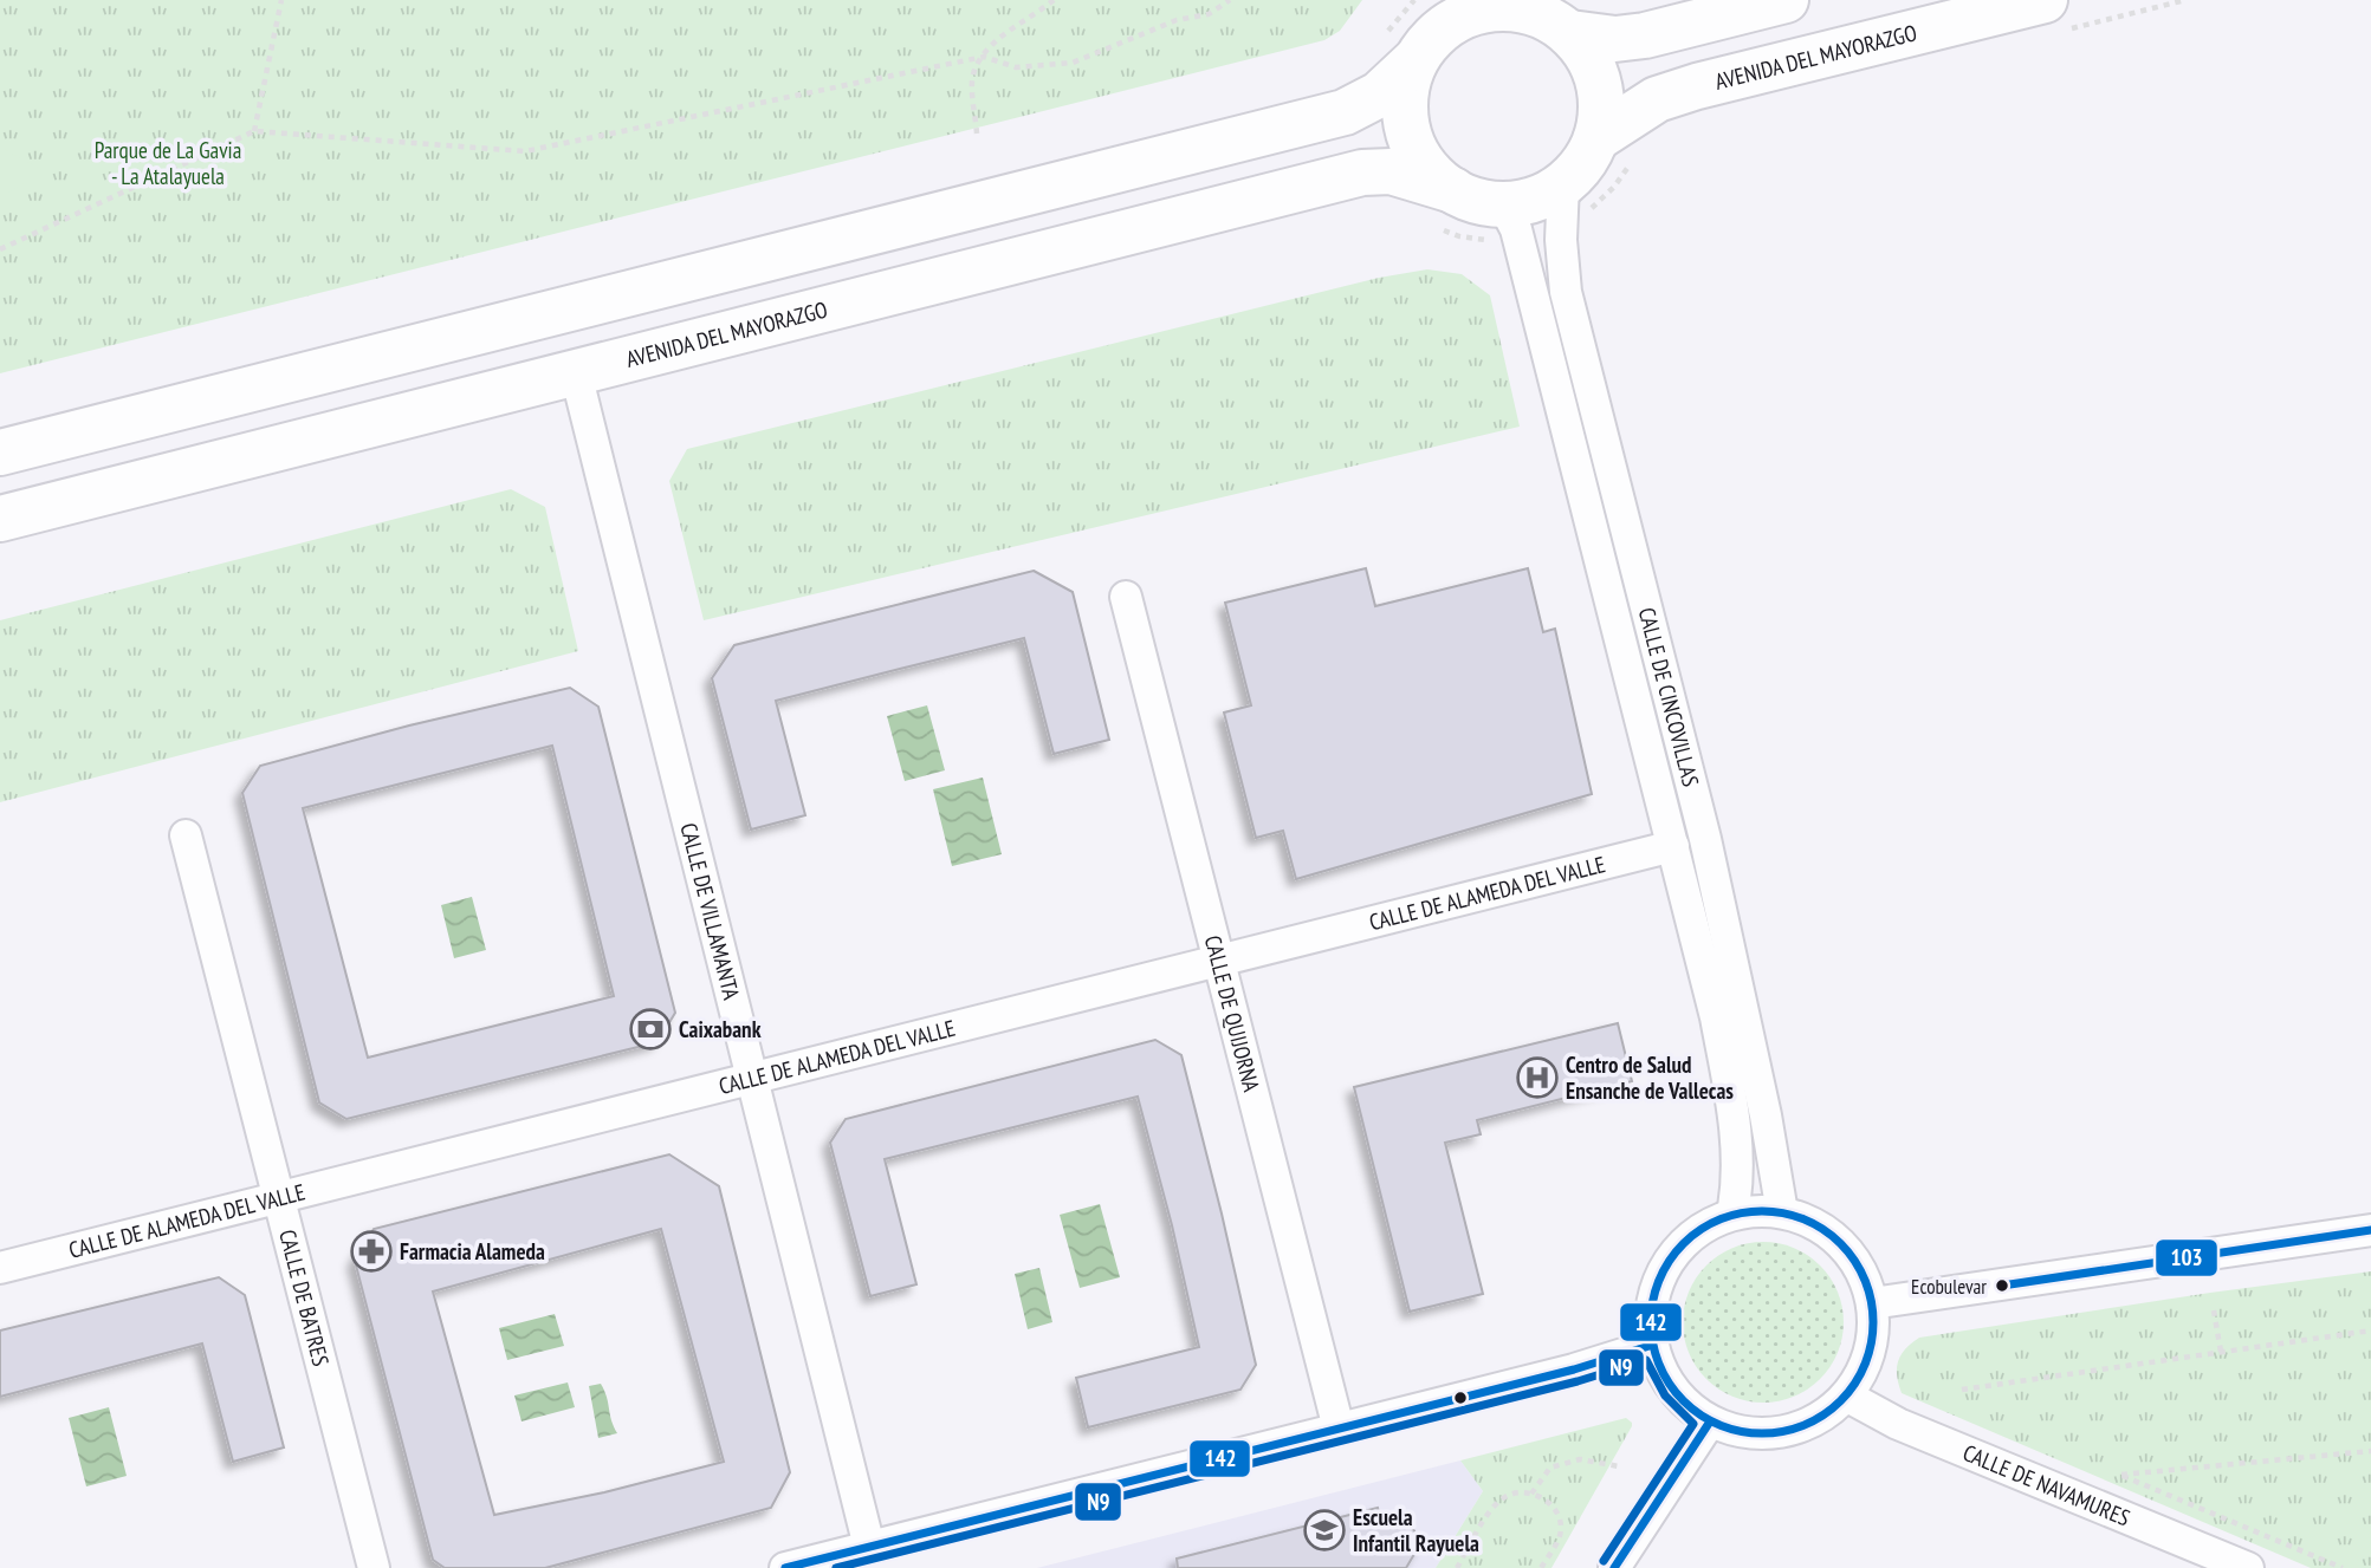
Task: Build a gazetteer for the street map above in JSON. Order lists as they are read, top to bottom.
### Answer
{
  "streets": {
    "main road": ["AVENIDA DEL MAYORAZGO"],
    "street": [
      "CALLE DE CINCOVILLAS",
      "CALLE DE ALAMEDA DEL VALLE",
      "CALLE DE VILLAMANTA",
      "CALLE DE QUIJORNA",
      "CALLE DE BATRES",
      "CALLE DE NAVAMURES"
    ]
  },
  "crossings": [
    ["AVENIDA DEL MAYORAZGO", "CALLE DE CINCOVILLAS"],
    ["AVENIDA DEL MAYORAZGO", "CALLE DE VILLAMANTA"],
    ["CALLE DE CINCOVILLAS", "CALLE DE ALAMEDA DEL VALLE"],
    ["CALLE DE CINCOVILLAS", "CALLE DE NAVAMURES"],
    ["CALLE DE ALAMEDA DEL VALLE", "CALLE DE VILLAMANTA"],
    ["CALLE DE ALAMEDA DEL VALLE", "CALLE DE QUIJORNA"],
    ["CALLE DE ALAMEDA DEL VALLE", "CALLE DE BATRES"]
  ],
  "parks": ["Parque de La Gavia - La Atalayuela"],
  "places": {
    "bank": ["Caixabank"],
    "hospital": ["Centro de Salud Ensanche de Vallecas"],
    "pharmacy": ["Farmacia Alameda"],
    "other": ["Ecobulevar"],
    "school or university": ["Escuela Infantil Rayuela"]
  },
  "lines": ["transit line 142", "transit line 103", "transit line N9"]
}
